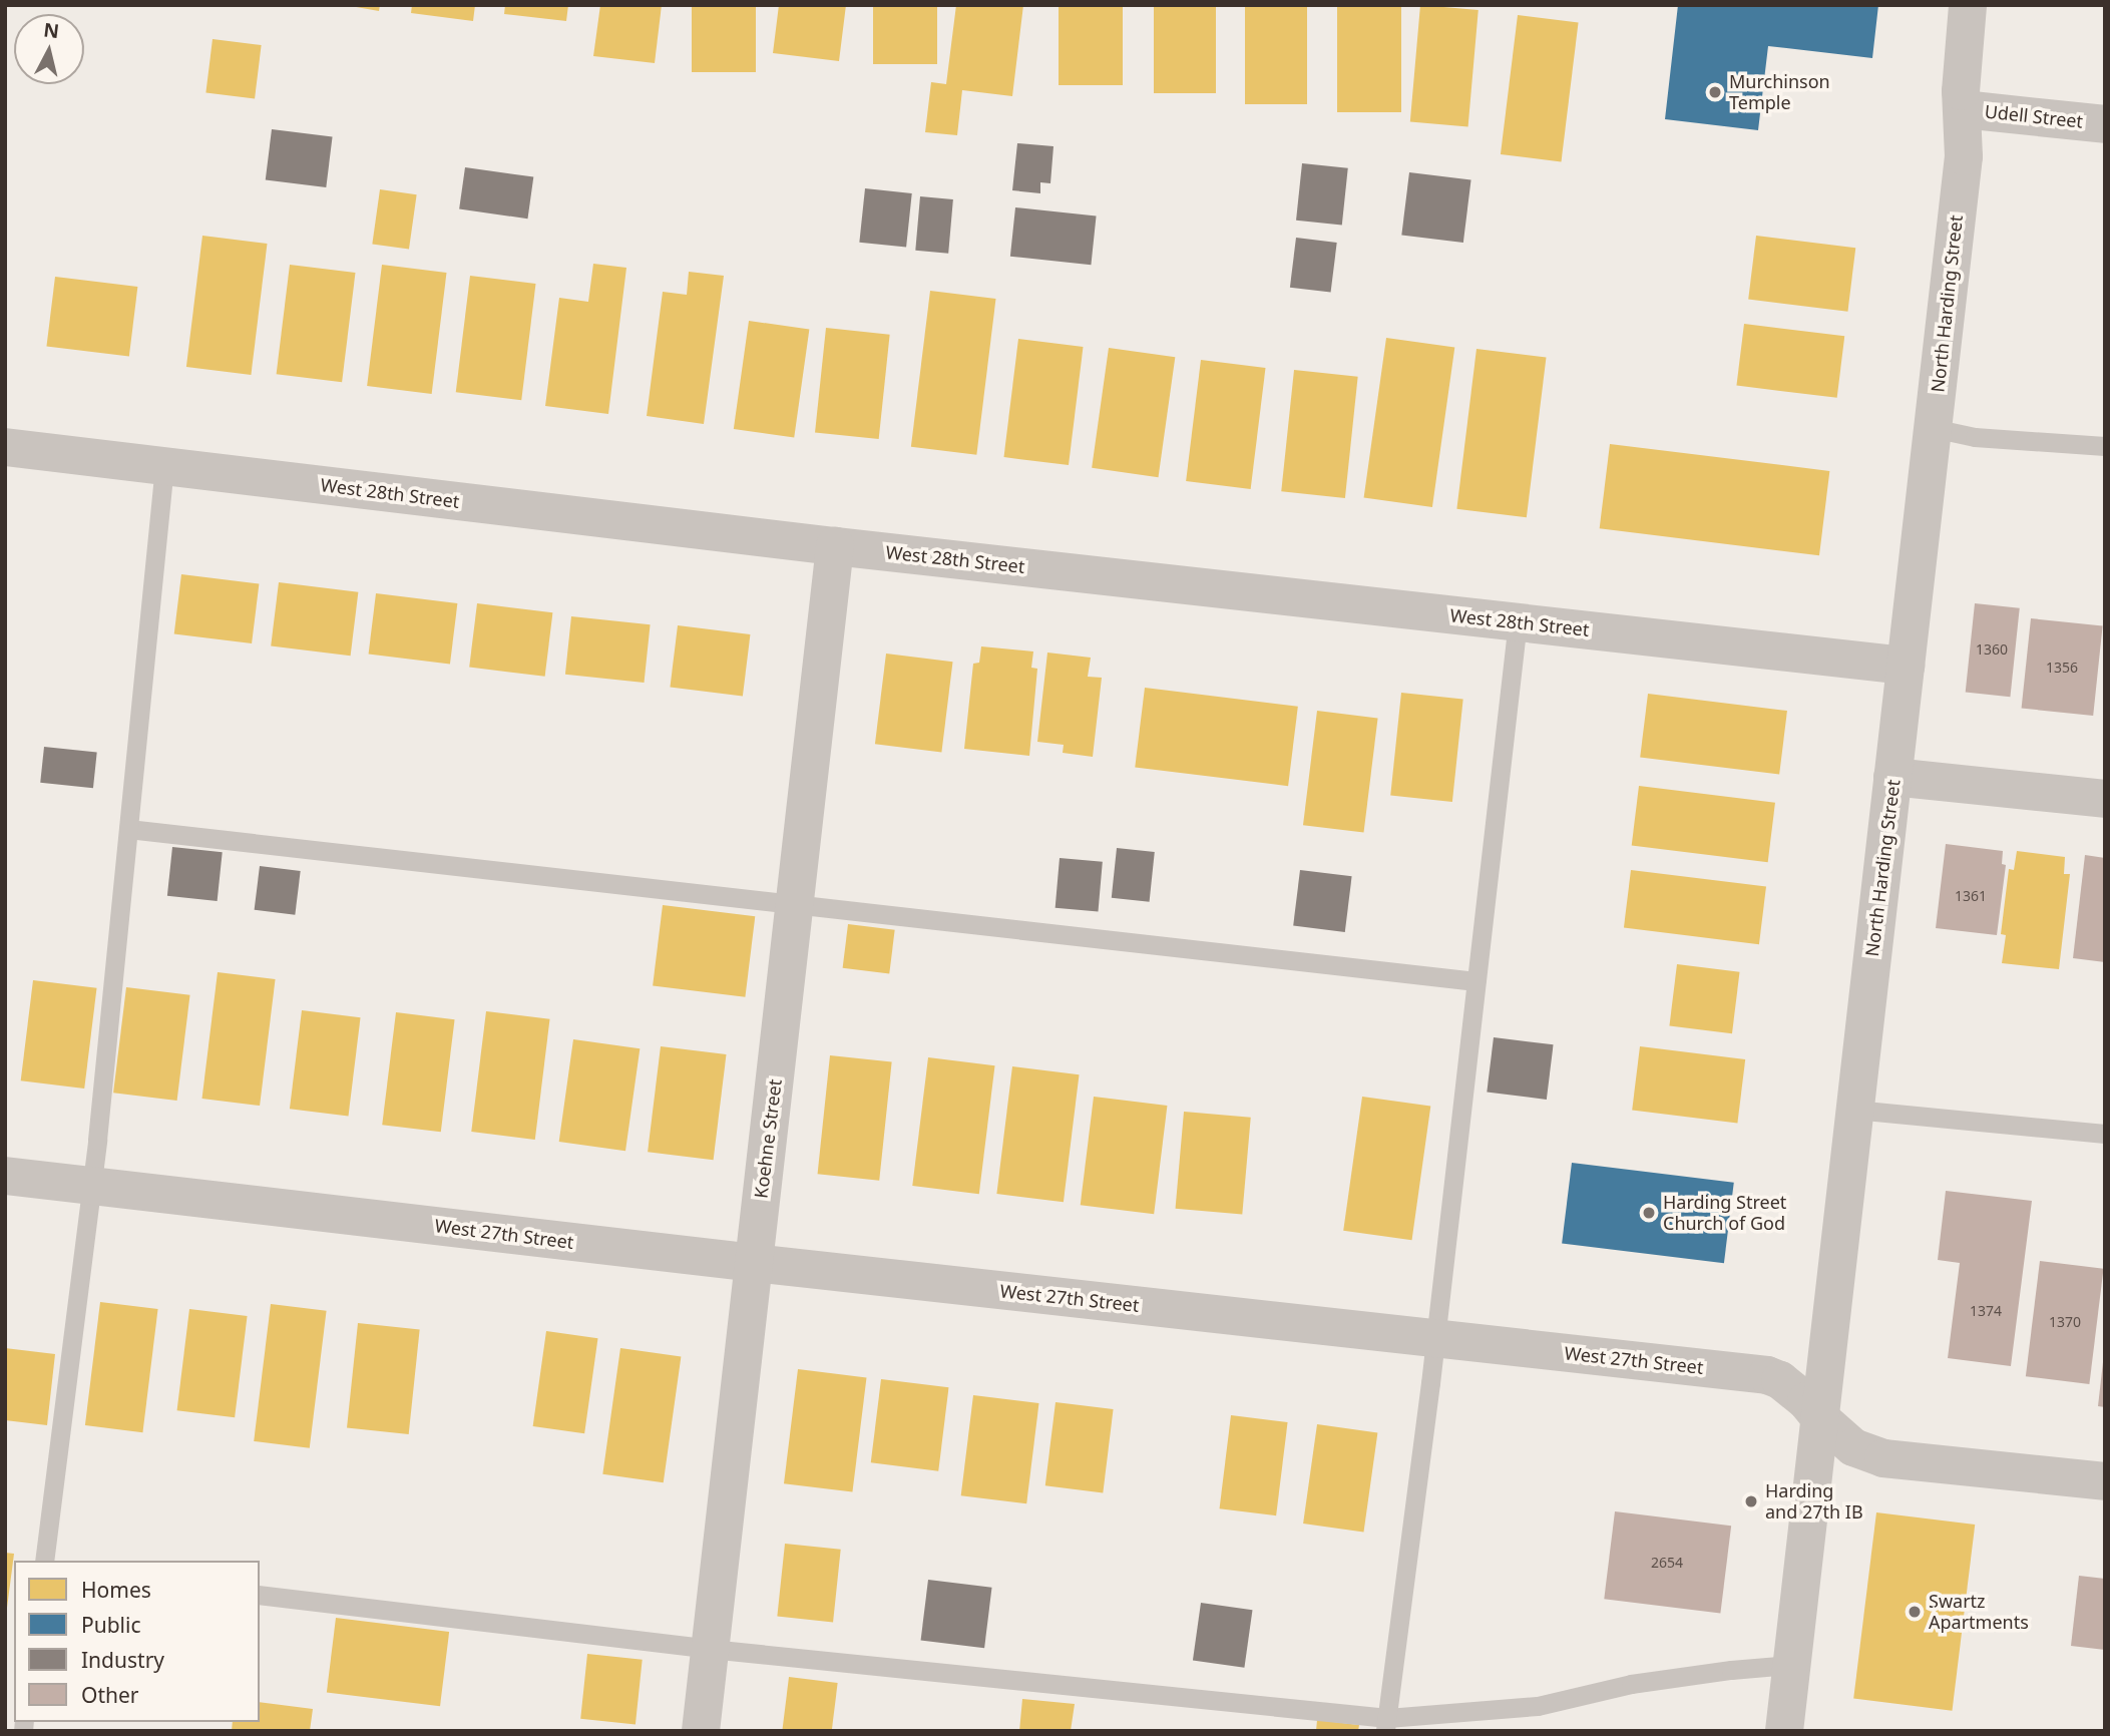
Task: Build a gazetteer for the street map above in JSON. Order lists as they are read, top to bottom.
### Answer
{
  "streets": {
    "street": [
      "Udell Street",
      "North Harding Street",
      "West 28th Street",
      "Koehne Street",
      "West 27th Street"
    ]
  },
  "crossings": [
    ["Udell Street", "North Harding Street"],
    ["North Harding Street", "West 28th Street"],
    ["North Harding Street", "West 27th Street"],
    ["West 28th Street", "Koehne Street"],
    ["Koehne Street", "West 27th Street"]
  ],
  "places": [
    "Murchinson Temple",
    "Harding Street Church of God",
    "Harding and 27th IB",
    "Swartz Apartments"
  ],
  "house_numbers": [
    "1360",
    "1356",
    "1361",
    "1374",
    "1370",
    "2654"
  ],
  "legend": [
    "Homes",
    "Public",
    "Industry",
    "Other"
  ],
  "north": "top"
}
